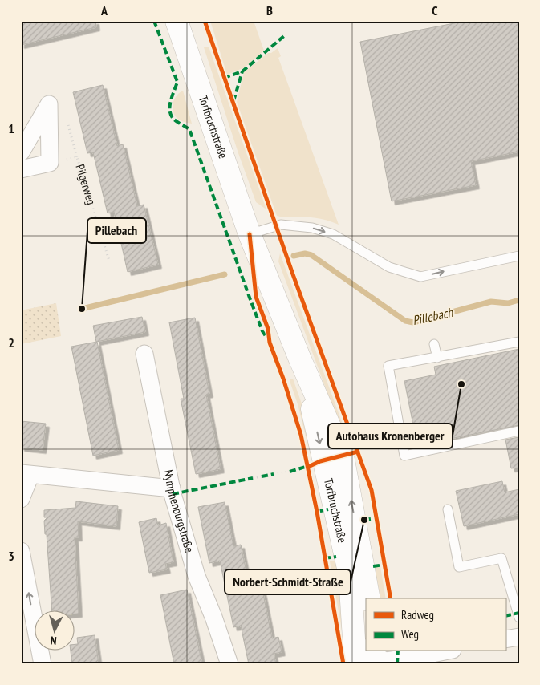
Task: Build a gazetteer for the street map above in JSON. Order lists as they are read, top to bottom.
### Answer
{
  "streets": {
    "main road": ["Torfbruchstraße"],
    "street": ["Nymphenburgstraße"],
    "path": ["Pilgerweg"]
  },
  "water": ["Pillebach"],
  "places": ["Pillebach", "Autohaus Kronenberger", "Norbert-Schmidt-Straße"],
  "legend": ["Radweg", "Weg"],
  "north": "bottom",
  "grid": {
    "columns": ["A", "B", "C"],
    "rows": ["1", "2", "3"]
  }
}
